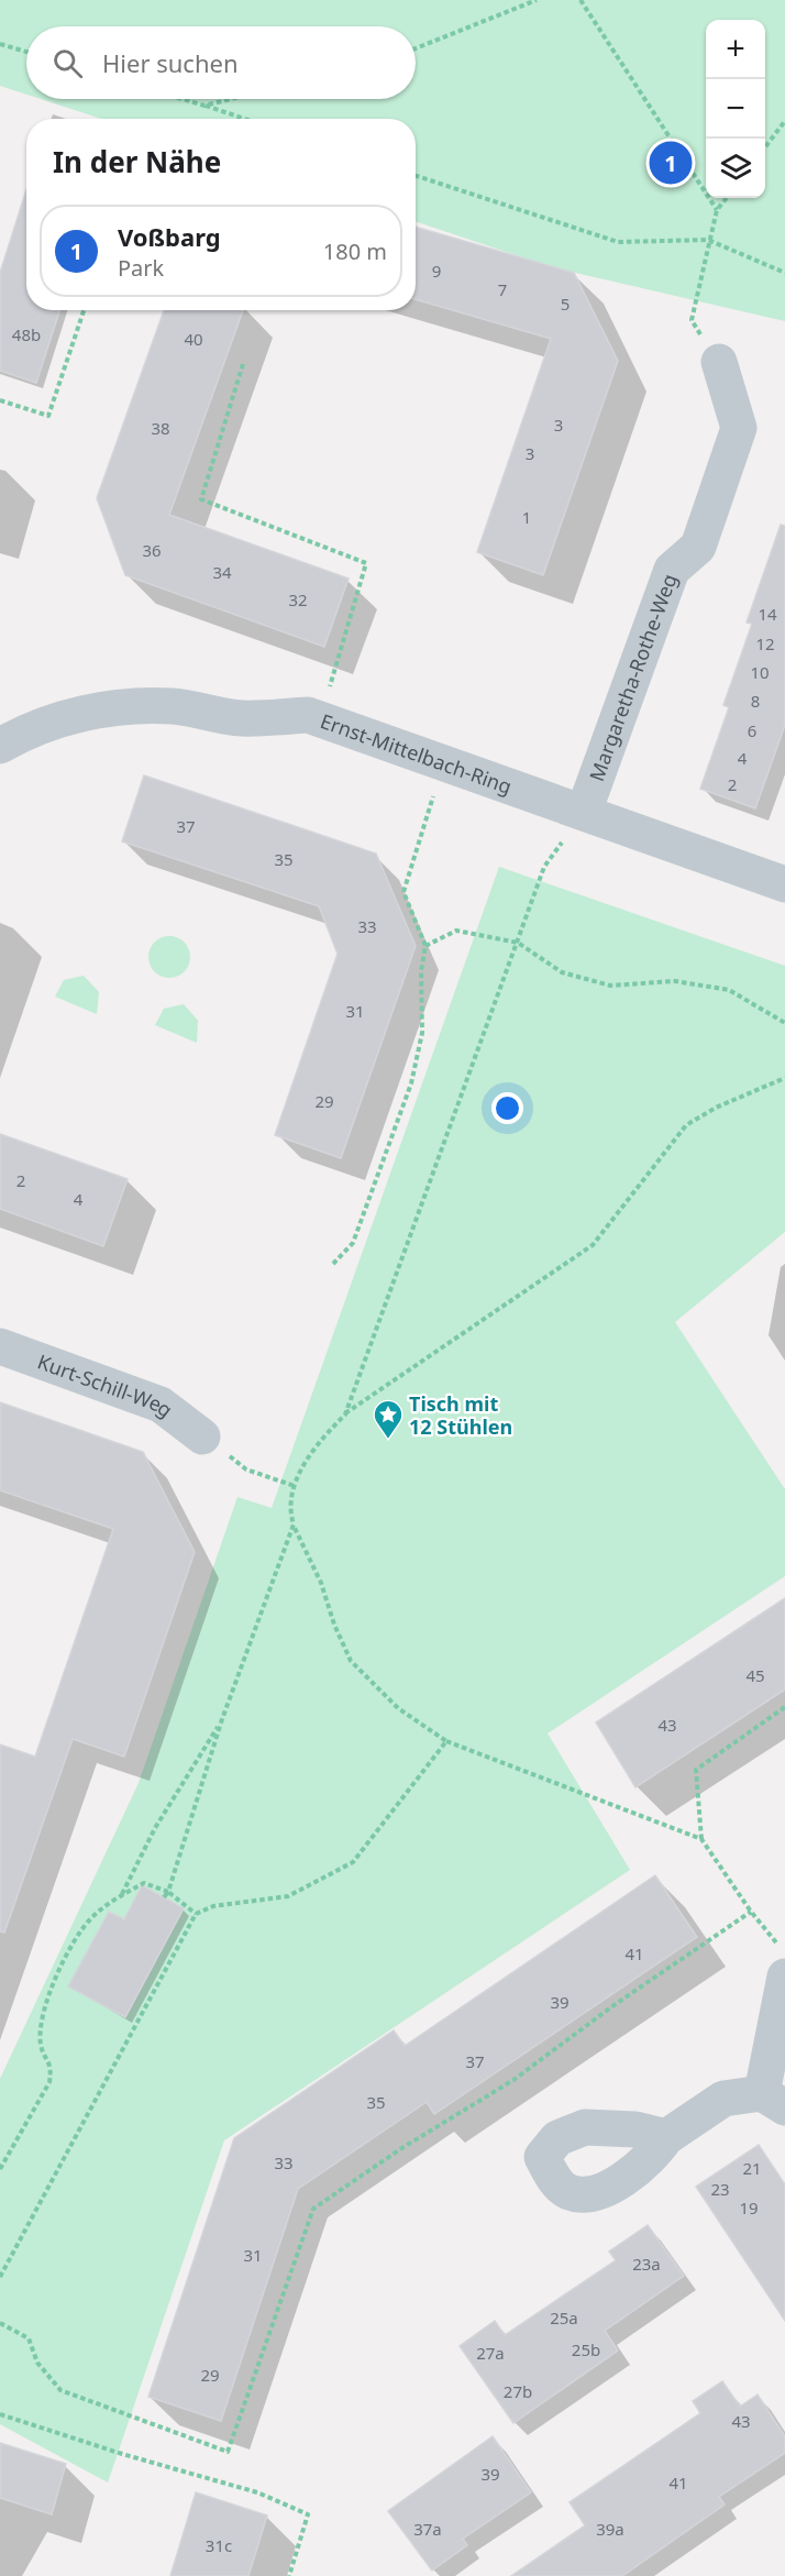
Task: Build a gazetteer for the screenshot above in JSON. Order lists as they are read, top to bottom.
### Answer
{
  "streets": {
    "street": ["Margaretha-Rothe-Weg", "Ernst-Mittelbach-Ring", "Kurt-Schill-Weg"]
  },
  "crossings": [
    ["Margaretha-Rothe-Weg", "Ernst-Mittelbach-Ring"]
  ],
  "places": {
    "place": ["Tisch mit 12 Stühlen"]
  },
  "house_numbers": [
    "9",
    "7",
    "5",
    "48b",
    "40",
    "3",
    "38",
    "3",
    "1",
    "36",
    "34",
    "32",
    "14",
    "12",
    "10",
    "8",
    "6",
    "4",
    "2",
    "37",
    "35",
    "33",
    "31",
    "29",
    "2",
    "4",
    "45",
    "43",
    "41",
    "39",
    "37",
    "35",
    "33",
    "21",
    "23",
    "19",
    "31",
    "23a",
    "25a",
    "25b",
    "27a",
    "29",
    "27b",
    "43",
    "39",
    "41",
    "37a",
    "39a",
    "31c"
  ],
  "page": {
    "map_buttons": ["+", "−"],
    "search": "Hier suchen",
    "heading": "In der Nähe",
    "pins": "1",
    "list": [
      {
        "mark": "1",
        "name": "Voßbarg",
        "note": "Park",
        "value": "180 m"
      }
    ]
  }
}
